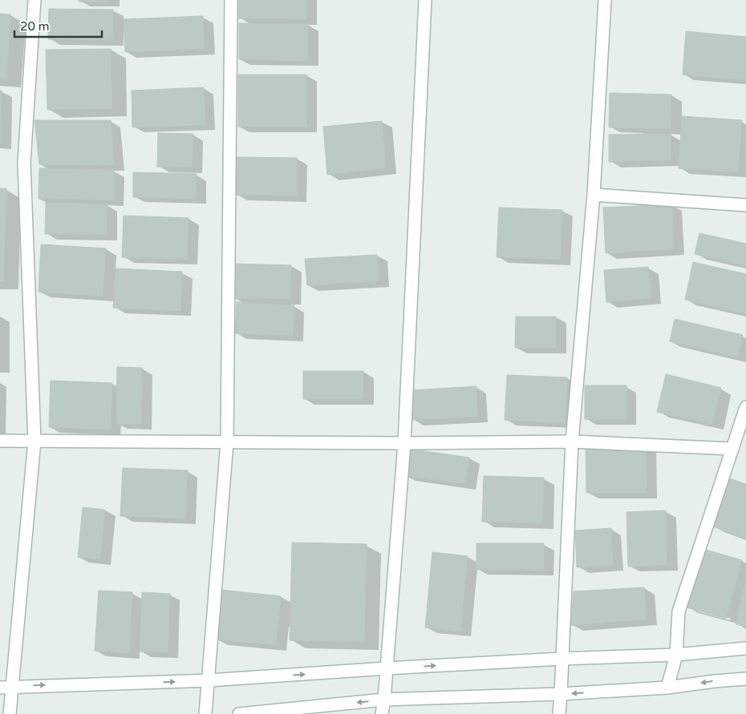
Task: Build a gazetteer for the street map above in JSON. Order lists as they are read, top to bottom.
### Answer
{
  "scale_bar": "20 m"
}
